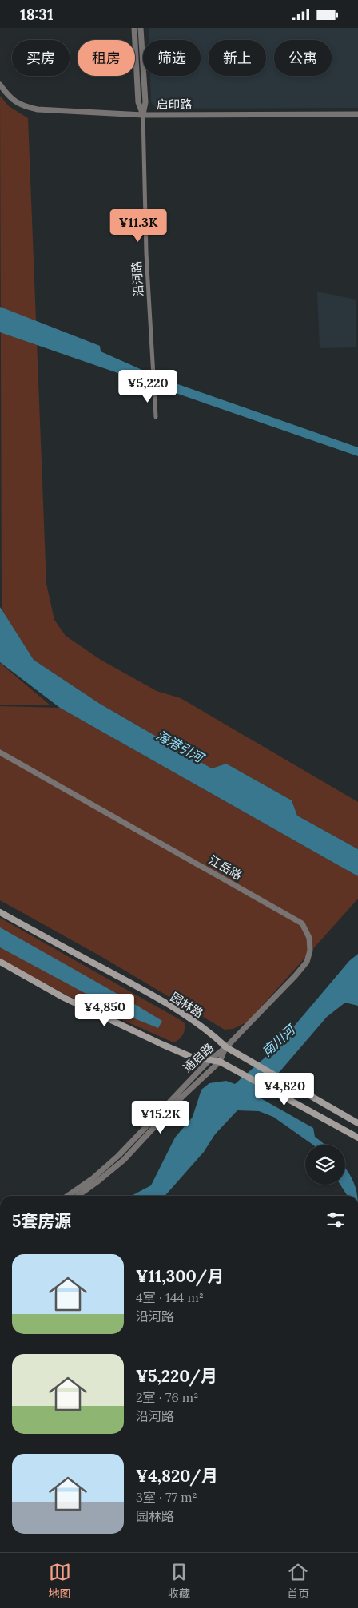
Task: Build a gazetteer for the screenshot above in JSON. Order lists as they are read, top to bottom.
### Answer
{
  "streets": {
    "main road": ["园林路"],
    "street": [
      "启印路",
      "沿河路",
      "江岳路",
      "通启路"
    ]
  },
  "crossings": [
    ["启印路", "沿河路"],
    ["江岳路", "园林路"],
    ["江岳路", "通启路"],
    ["园林路", "通启路"]
  ],
  "water": ["海港引河", "南川河"],
  "page": {
    "status": "18:31",
    "chip": [
      "买房",
      "租房",
      "筛选",
      "新上",
      "公寓"
    ],
    "price": [
      "¥11.3K",
      "¥5,220",
      "¥4,850",
      "¥4,820",
      "¥15.2K"
    ],
    "heading": "5套房源",
    "list": [
      {
        "name": "¥11,300/月",
        "note": "4室 · 144 m² · 沿河路"
      },
      {
        "name": "¥5,220/月",
        "note": "2室 · 76 m² · 沿河路"
      },
      {
        "name": "¥4,820/月",
        "note": "3室 · 77 m² · 园林路"
      }
    ],
    "tabs": ["地图", "收藏", "首页"]
  }
}
